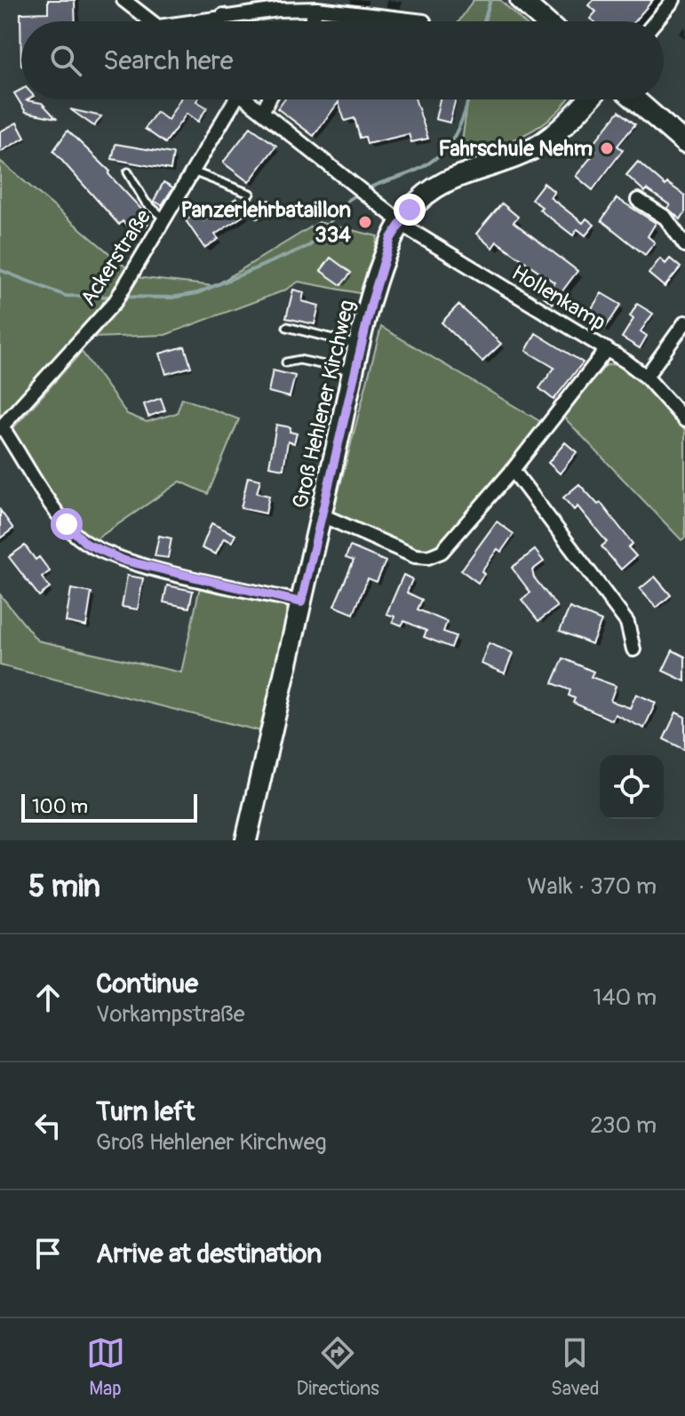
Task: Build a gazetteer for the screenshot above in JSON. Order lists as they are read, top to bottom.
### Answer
{
  "streets": {
    "main road": ["Groß Hehlener Kirchweg"],
    "street": ["Ackerstraße", "Hollenkamp"]
  },
  "crossings": [
    ["Ackerstraße", "Groß Hehlener Kirchweg"],
    ["Hollenkamp", "Groß Hehlener Kirchweg"]
  ],
  "places": ["Fahrschule Nehm", "Panzerlehrbataillon 334"],
  "scale_bar": "100 m",
  "page": {
    "search": "Search here",
    "scale": "100 m",
    "heading": ["5 min", "Walk · 370 m"],
    "list": [
      ["Continue", "Vorkampstraße", "140 m"],
      ["Turn left", "Groß Hehlener Kirchweg", "230 m"],
      "Arrive at destination"
    ],
    "nav": ["Map", "Directions", "Saved"]
  }
}
